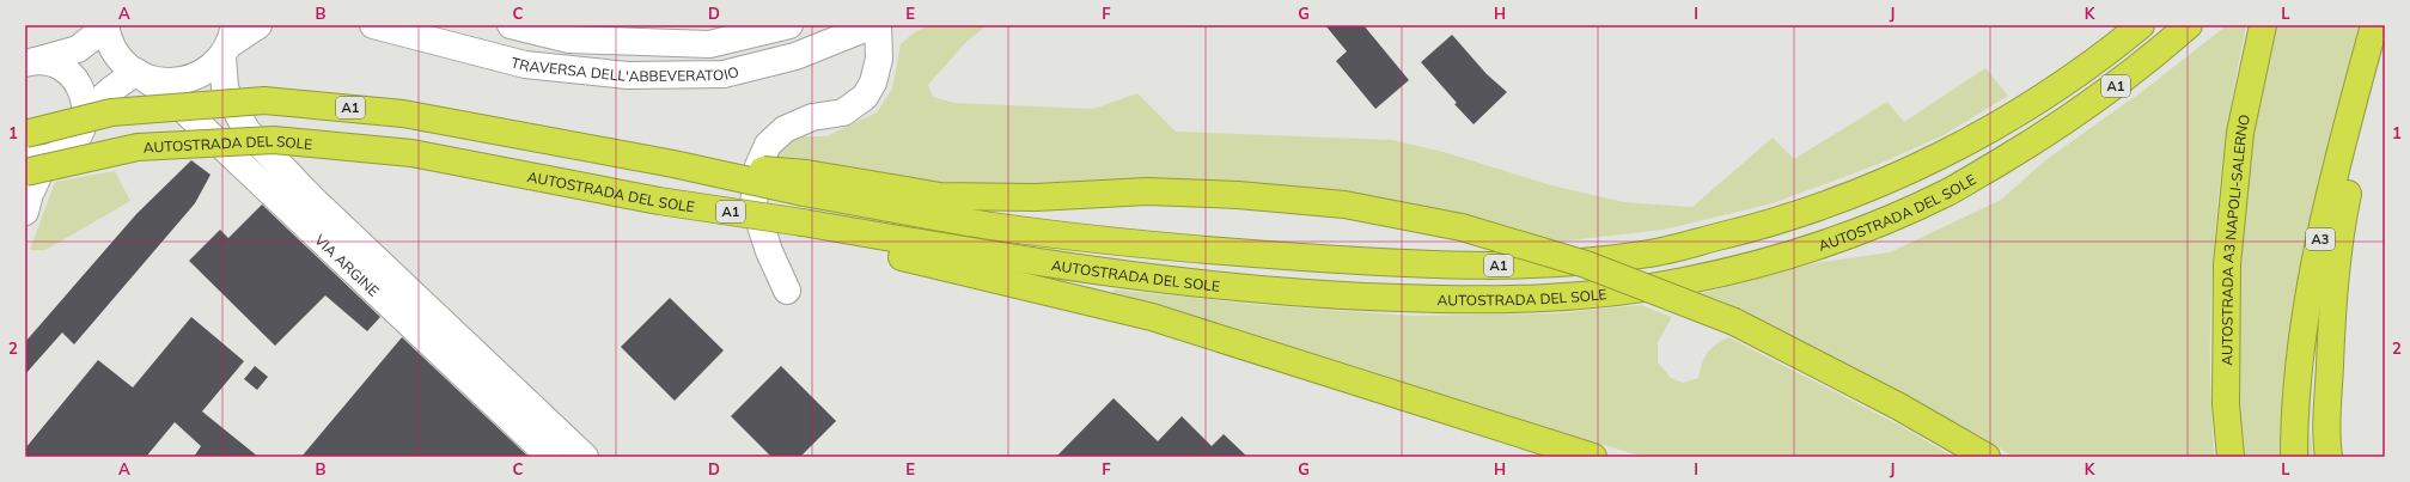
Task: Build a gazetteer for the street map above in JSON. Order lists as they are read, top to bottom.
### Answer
{
  "streets": {
    "highway": [
      "A1",
      "AUTOSTRADA DEL SOLE",
      "A3",
      "AUTOSTRADA A3 NAPOLI-SALERNO"
    ],
    "street": ["TRAVERSA DELL'ABBEVERATOIO", "VIA ARGINE"]
  },
  "crossings": [
    ["A1", "AUTOSTRADA DEL SOLE"]
  ],
  "grid": {
    "columns": [
      "A",
      "B",
      "C",
      "D",
      "E",
      "F",
      "G",
      "H",
      "I",
      "J",
      "K",
      "L"
    ],
    "rows": ["1", "2"]
  }
}
